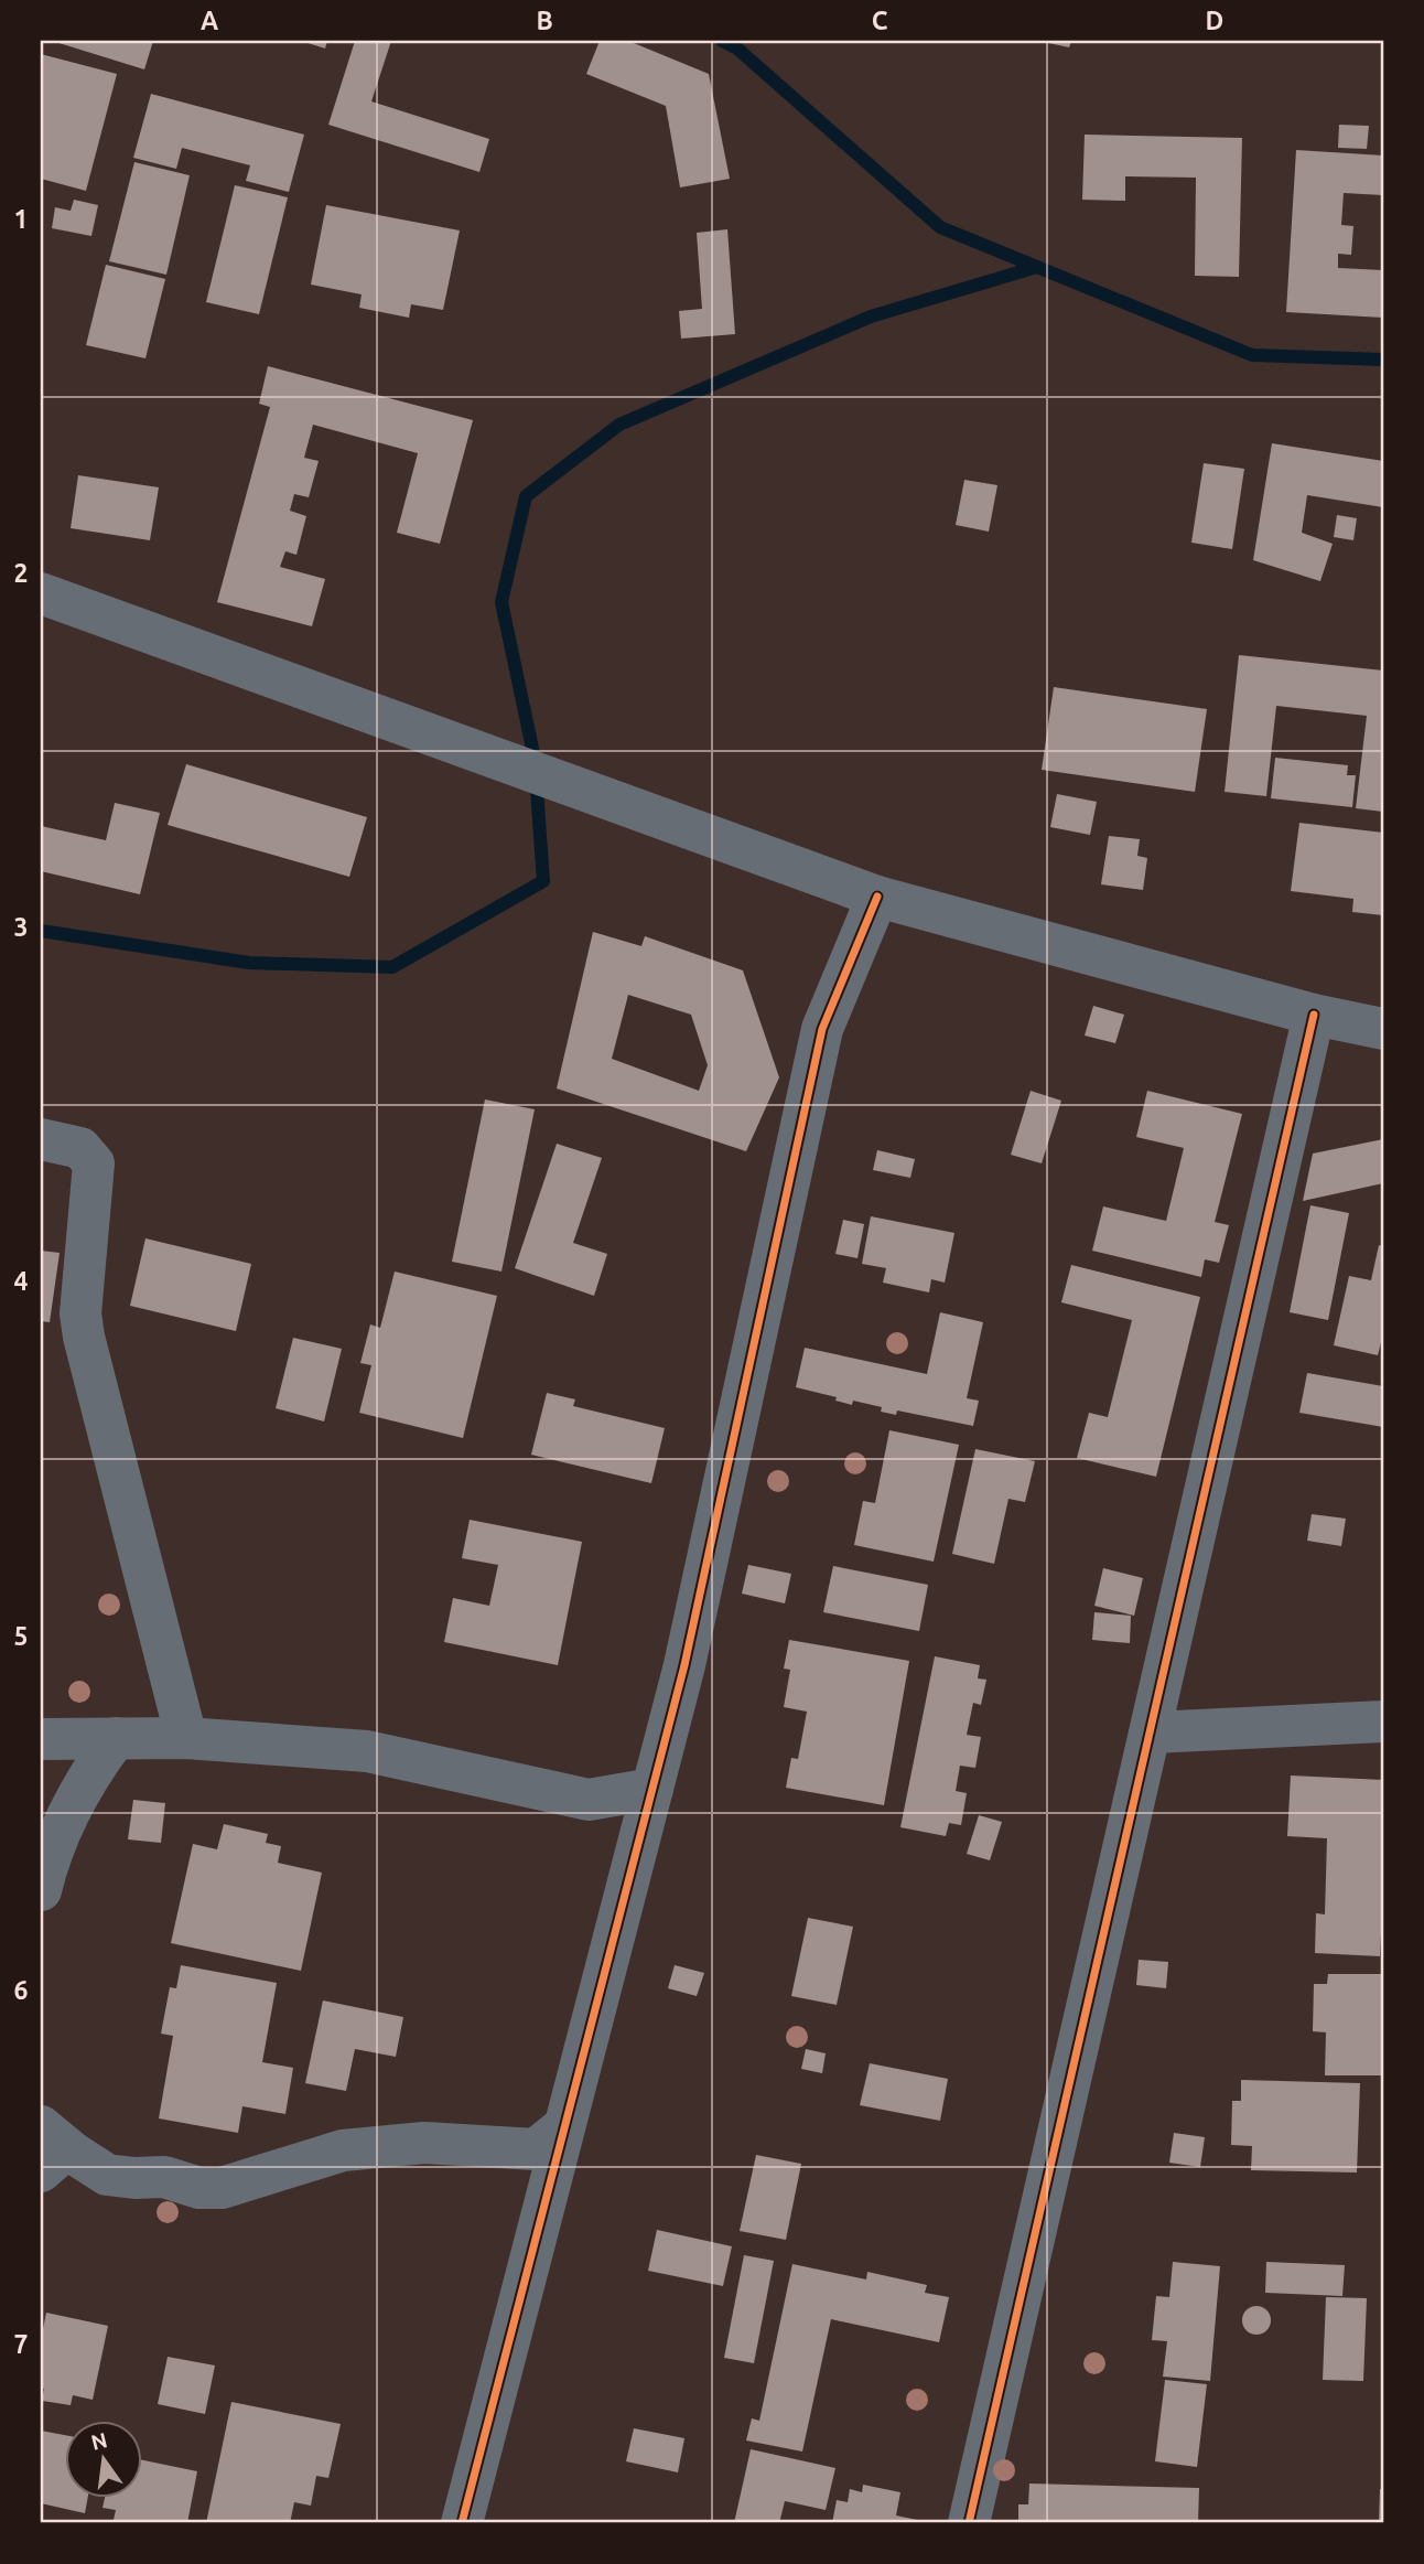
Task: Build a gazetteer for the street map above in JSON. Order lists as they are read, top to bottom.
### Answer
{
  "north": "top",
  "grid": {
    "columns": [
      "A",
      "B",
      "C",
      "D"
    ],
    "rows": [
      "1",
      "2",
      "3",
      "4",
      "5",
      "6",
      "7"
    ]
  }
}
